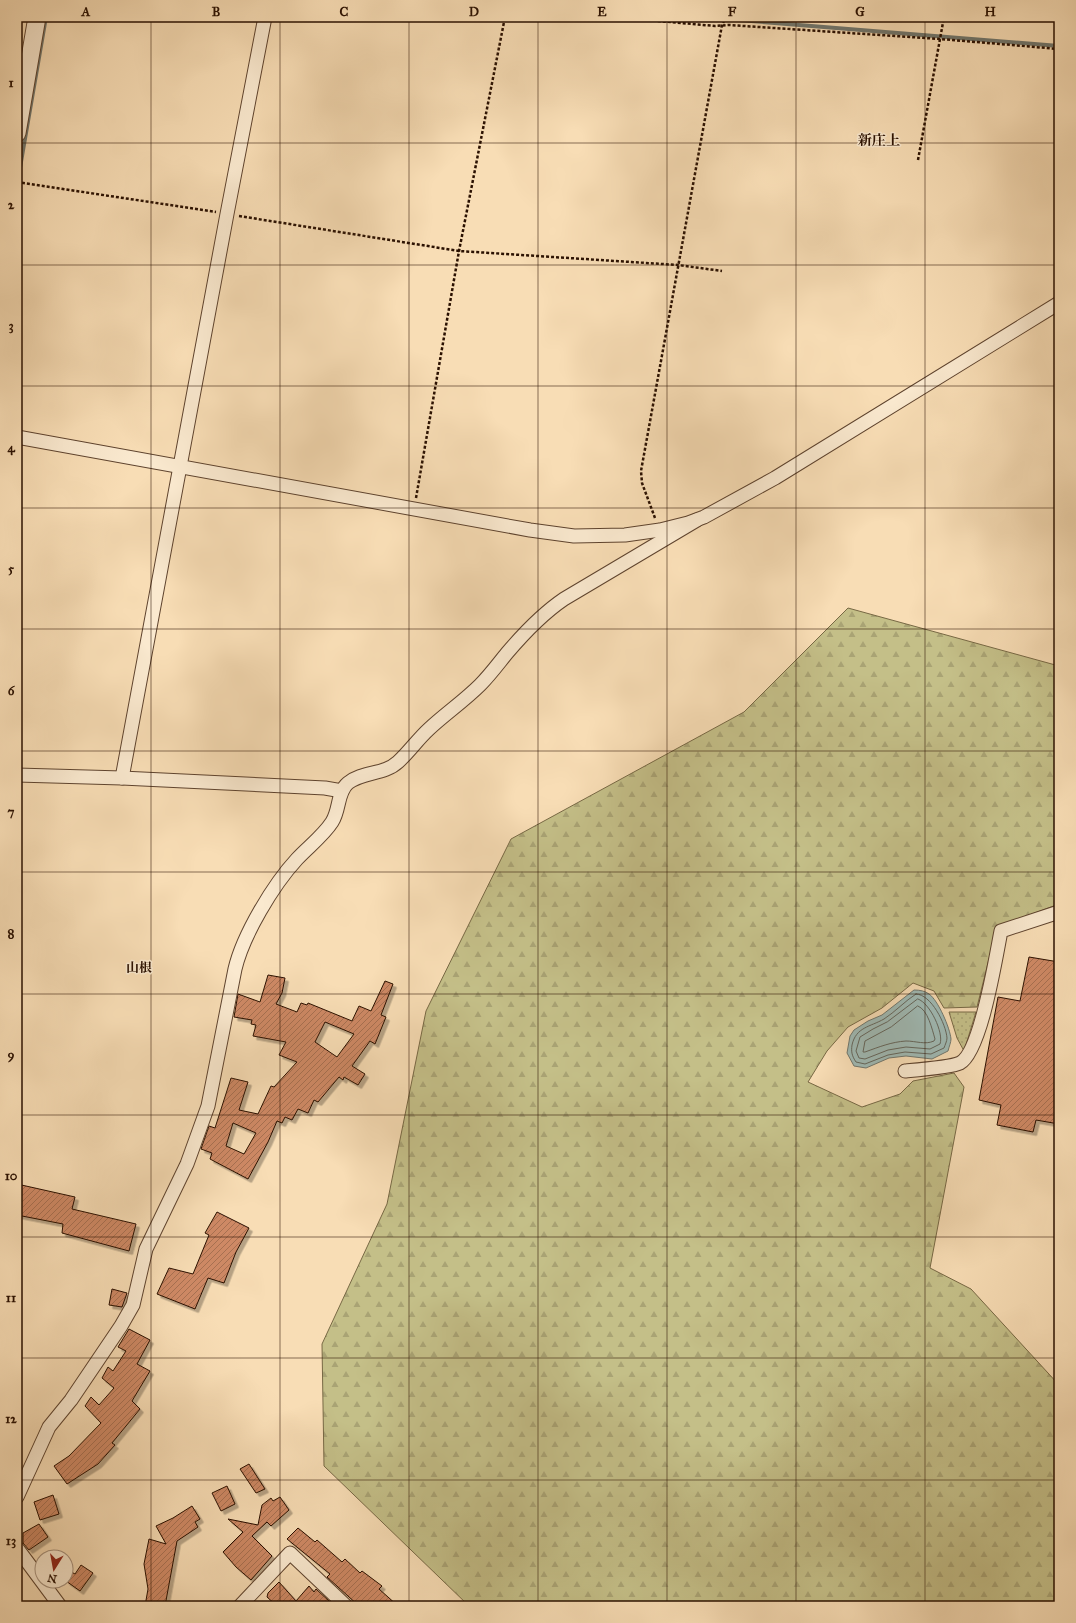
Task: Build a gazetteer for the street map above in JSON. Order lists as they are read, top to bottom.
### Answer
{
  "districts": ["新庄上", "山根"],
  "north": "bottom",
  "grid": {
    "columns": [
      "A",
      "B",
      "C",
      "D",
      "E",
      "F",
      "G",
      "H"
    ],
    "rows": [
      "1",
      "2",
      "3",
      "4",
      "5",
      "6",
      "7",
      "8",
      "9",
      "10",
      "11",
      "12",
      "13"
    ]
  }
}
